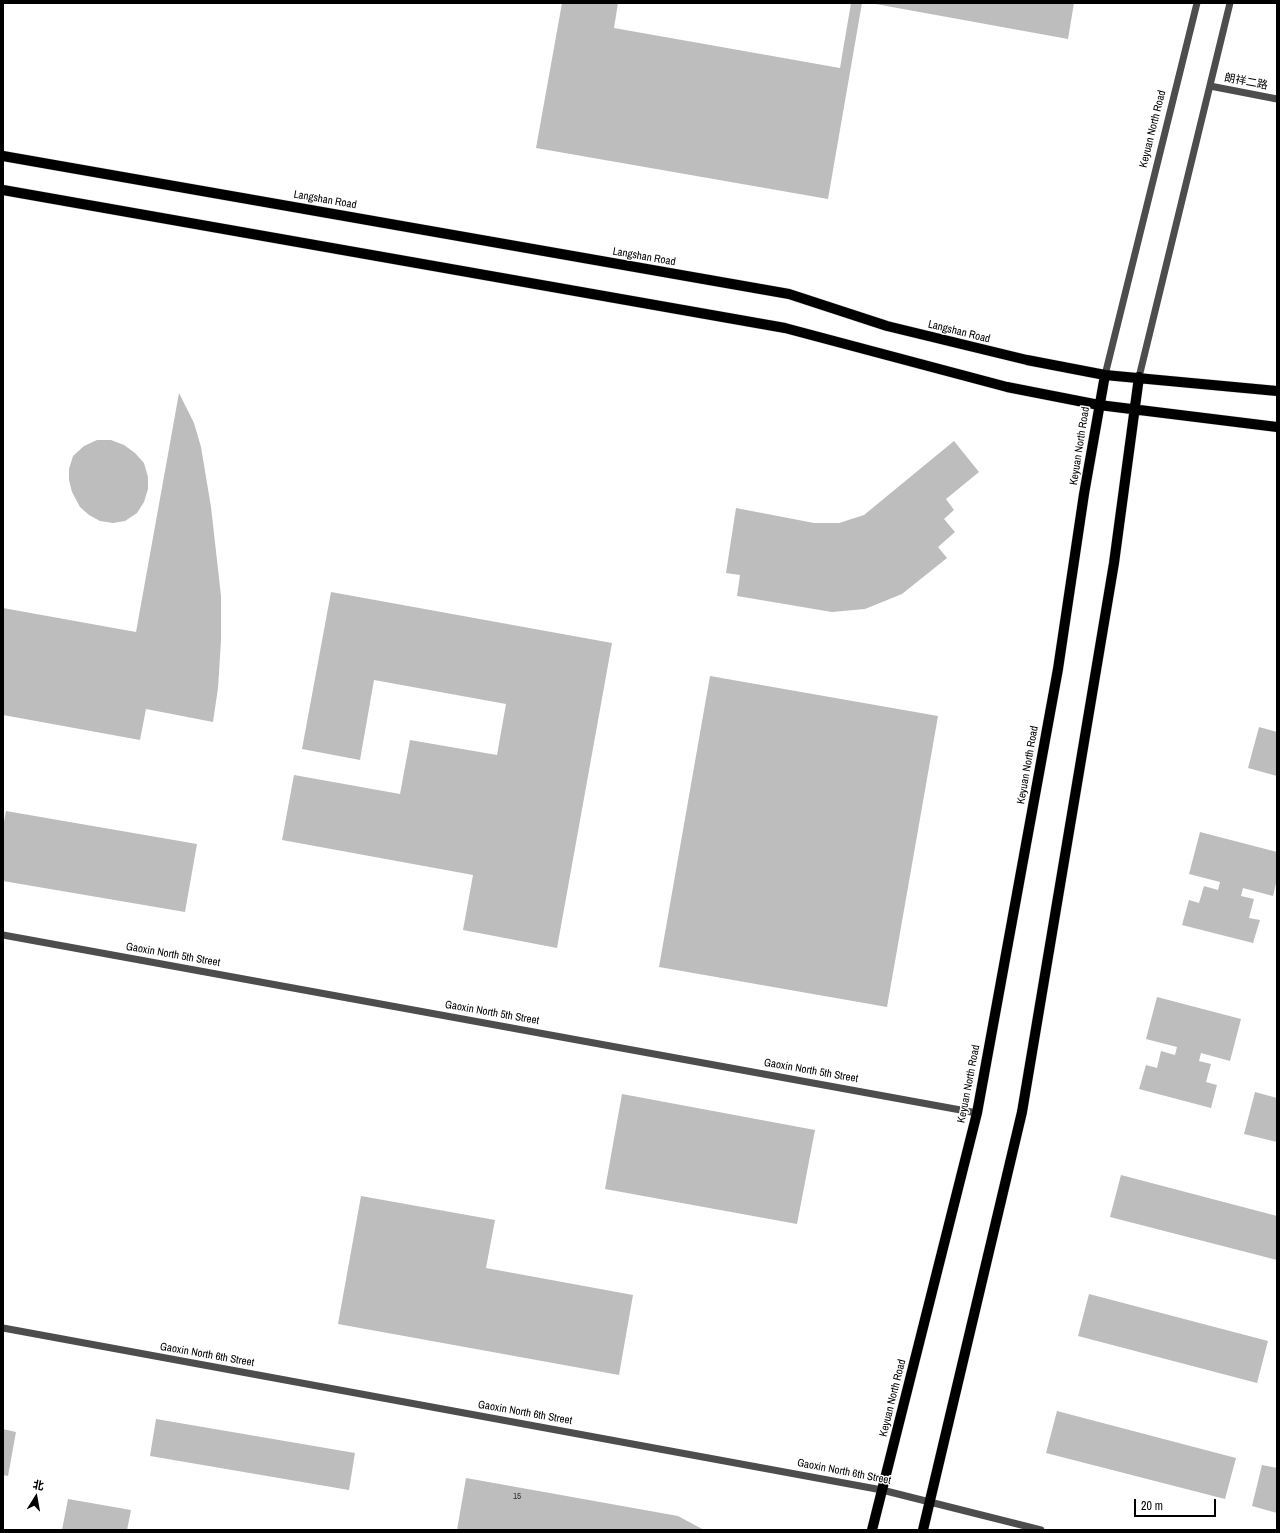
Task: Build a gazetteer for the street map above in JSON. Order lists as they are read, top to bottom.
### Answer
{
  "streets": {
    "main road": ["Keyuan North Road", "Langshan Road"],
    "street": ["朗祥二路", "Gaoxin North 5th Street", "Gaoxin North 6th Street"]
  },
  "crossings": [
    ["Keyuan North Road", "Langshan Road"],
    ["Keyuan North Road", "Gaoxin North 5th Street"],
    ["Keyuan North Road", "Gaoxin North 6th Street"]
  ],
  "house_numbers": ["15"],
  "scale_bar": "20 m",
  "north": "top"
}
